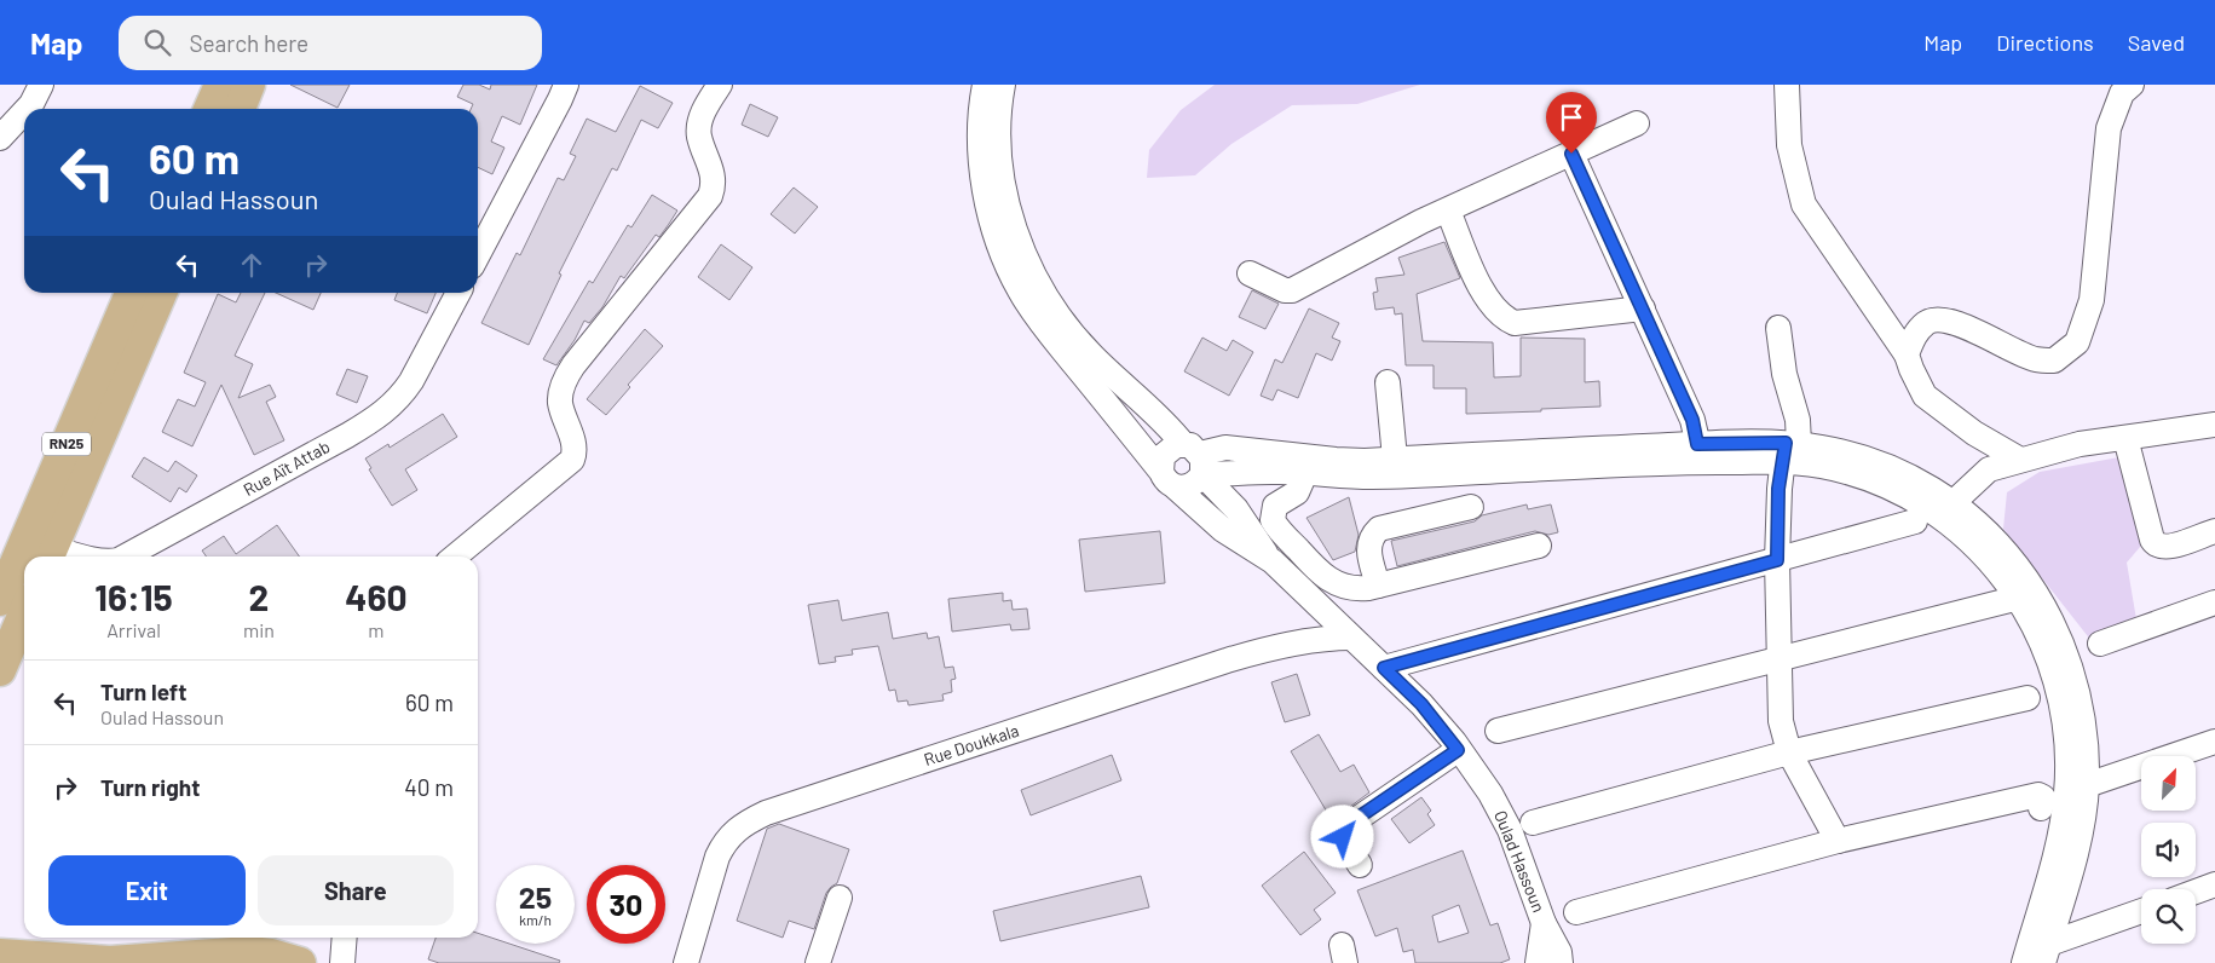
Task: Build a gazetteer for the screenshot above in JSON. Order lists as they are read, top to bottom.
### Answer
{
  "streets": {
    "main road": ["RN25"],
    "street": ["Rue Aït Attab", "Rue Doukkala", "Oulad Hassoun"]
  },
  "crossings": [
    ["Rue Doukkala", "Oulad Hassoun"]
  ],
  "north": "top right",
  "page": {
    "header": "Map",
    "search": "Search here",
    "nav": ["Map", "Directions", "Saved"],
    "turn": ["60 m", "Oulad Hassoun"],
    "eta": [
      "16:15",
      "Arrival",
      "2",
      "min",
      "460",
      "m"
    ],
    "list": [
      {
        "name": "Turn left",
        "note": "Oulad Hassoun",
        "value": "60 m"
      },
      {
        "name": "Turn right",
        "value": "40 m"
      }
    ],
    "buttons": ["Exit", "Share"],
    "speed": "25 km/h",
    "limit": "30"
  }
}
